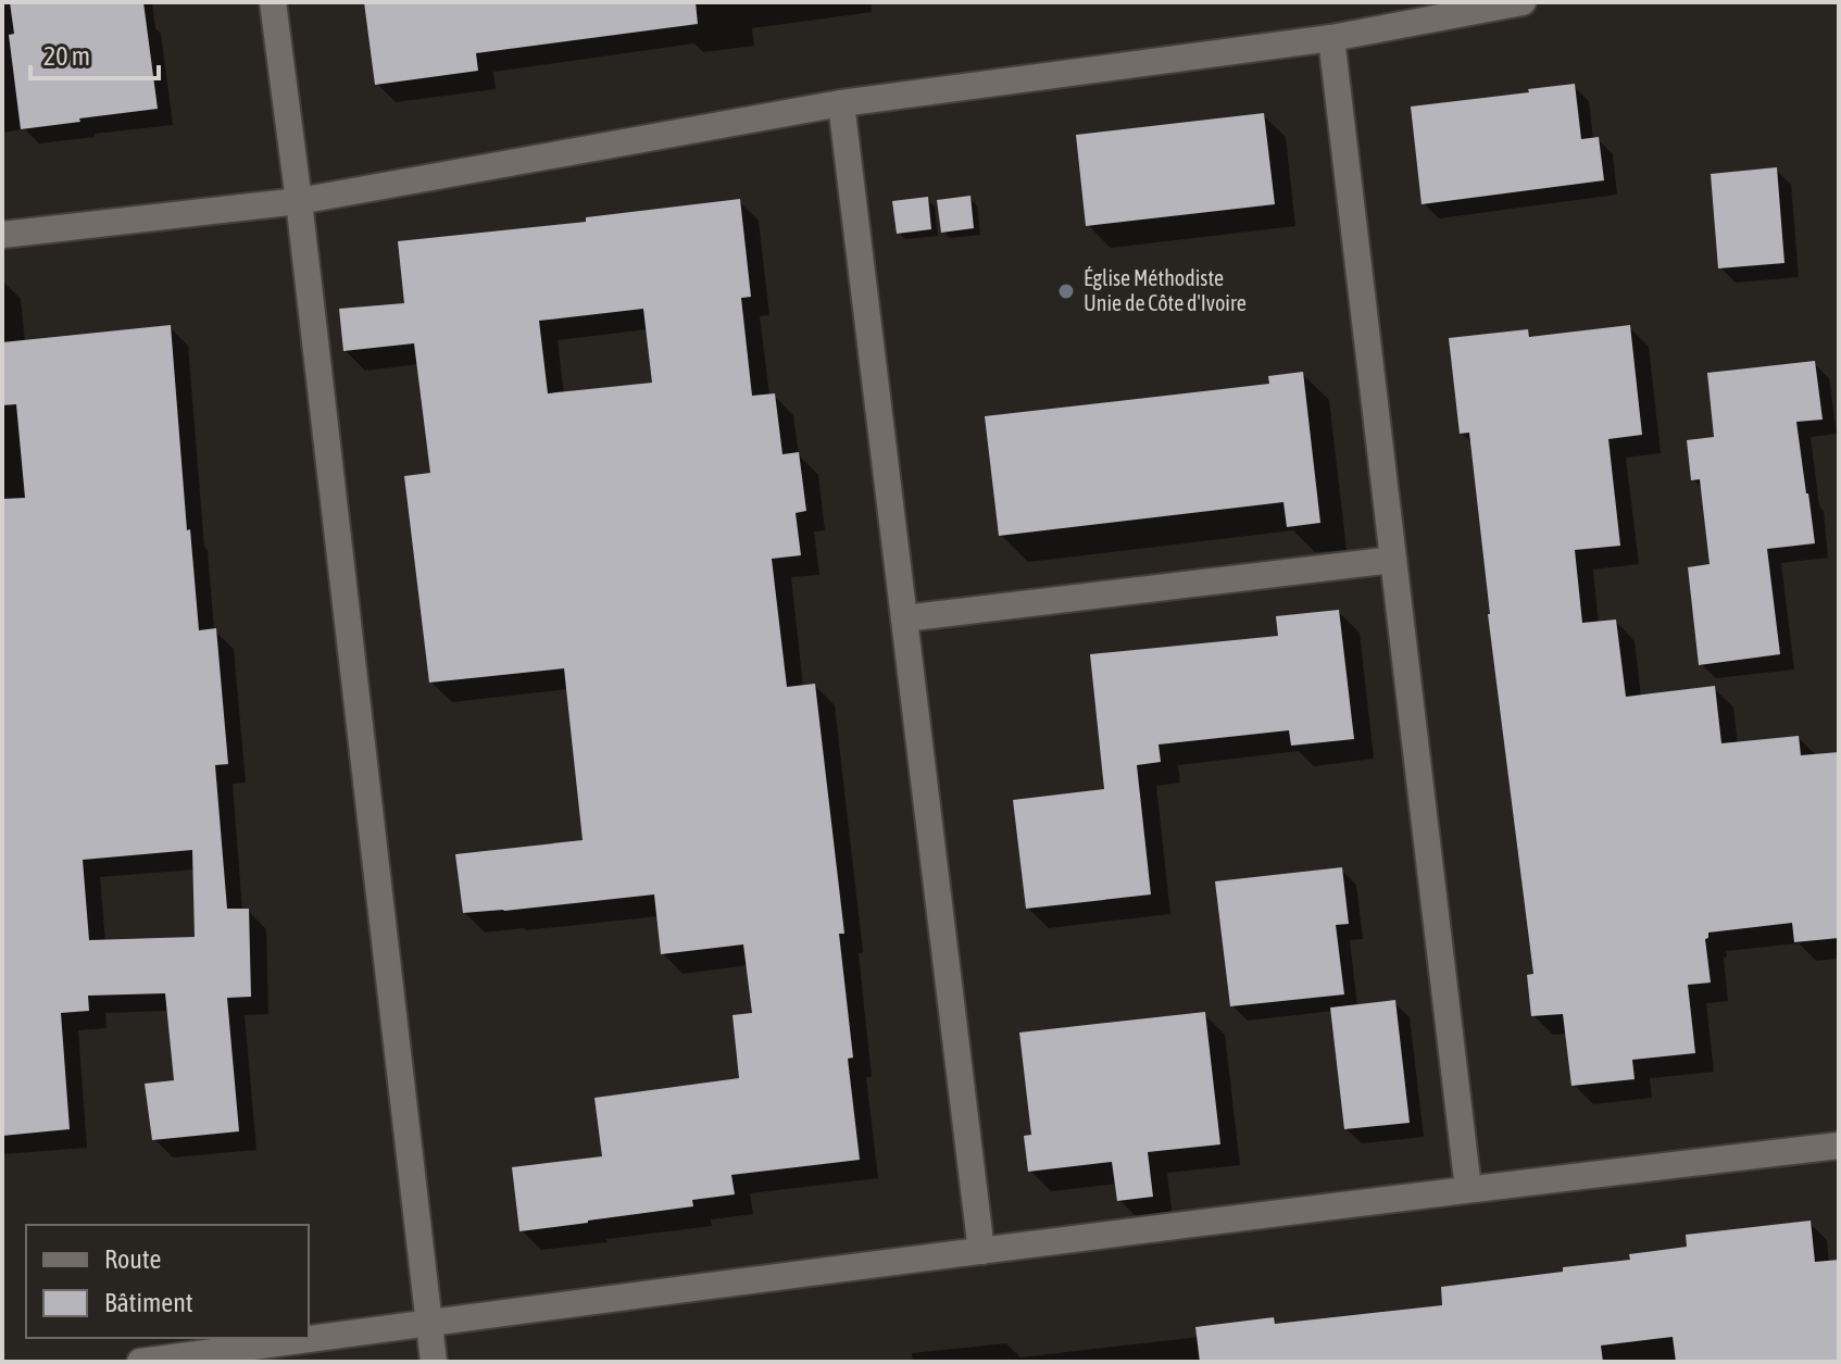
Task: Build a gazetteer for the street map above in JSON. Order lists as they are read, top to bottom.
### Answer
{
  "places": ["Église Méthodiste Unie de Côte d'Ivoire"],
  "legend": ["Route", "Bâtiment"],
  "scale_bar": "20 m"
}
